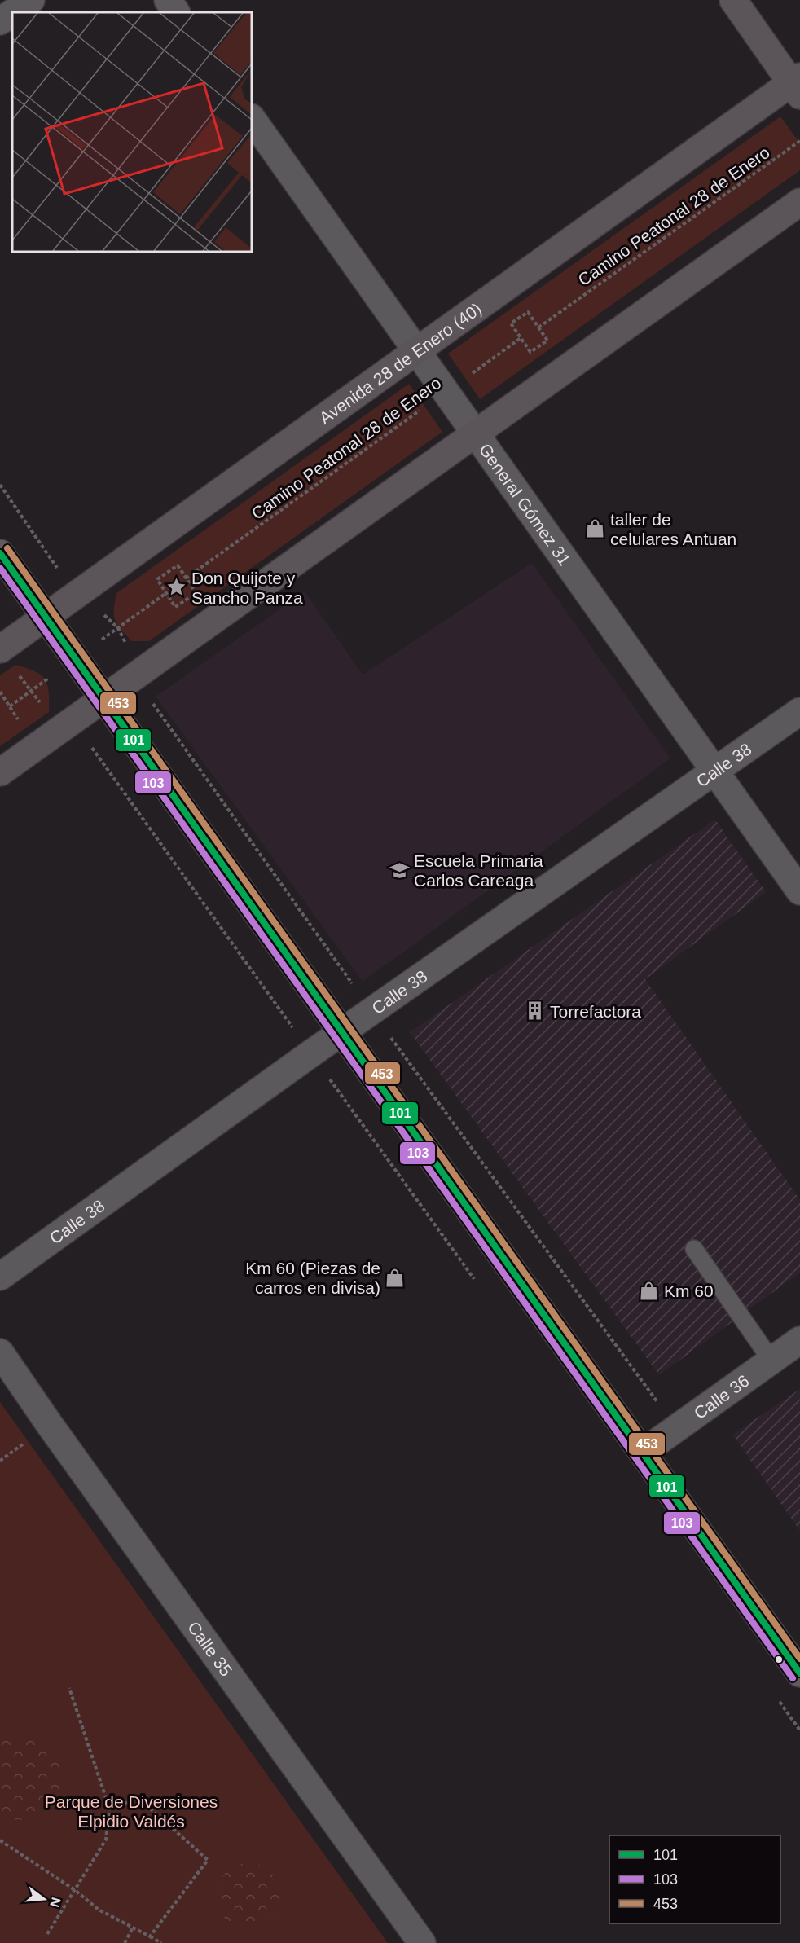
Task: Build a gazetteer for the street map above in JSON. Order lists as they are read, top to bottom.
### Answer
{
  "streets": {
    "main road": ["Avenida 28 de Enero (40)"],
    "street": [
      "General Gómez 31",
      "Calle 38",
      "Calle 36",
      "Calle 35"
    ],
    "path": ["Camino Peatonal 28 de Enero"]
  },
  "crossings": [
    ["Camino Peatonal 28 de Enero", "General Gómez 31"],
    ["Avenida 28 de Enero (40)", "General Gómez 31"],
    ["General Gómez 31", "Calle 38"]
  ],
  "parks": ["Parque de Diversiones Elpidio Valdés"],
  "places": {
    "shop": ["taller de celulares Antuan", "Km 60 (Piezas de carros en divisa)", "Km 60"],
    "place": ["Don Quijote y Sancho Panza"],
    "school or university": ["Escuela Primaria Carlos Careaga"],
    "building": ["Torrefactora"]
  },
  "lines": ["transit line 453", "transit line 101", "transit line 103"],
  "legend": ["101", "103", "453"],
  "north": "right"
}
